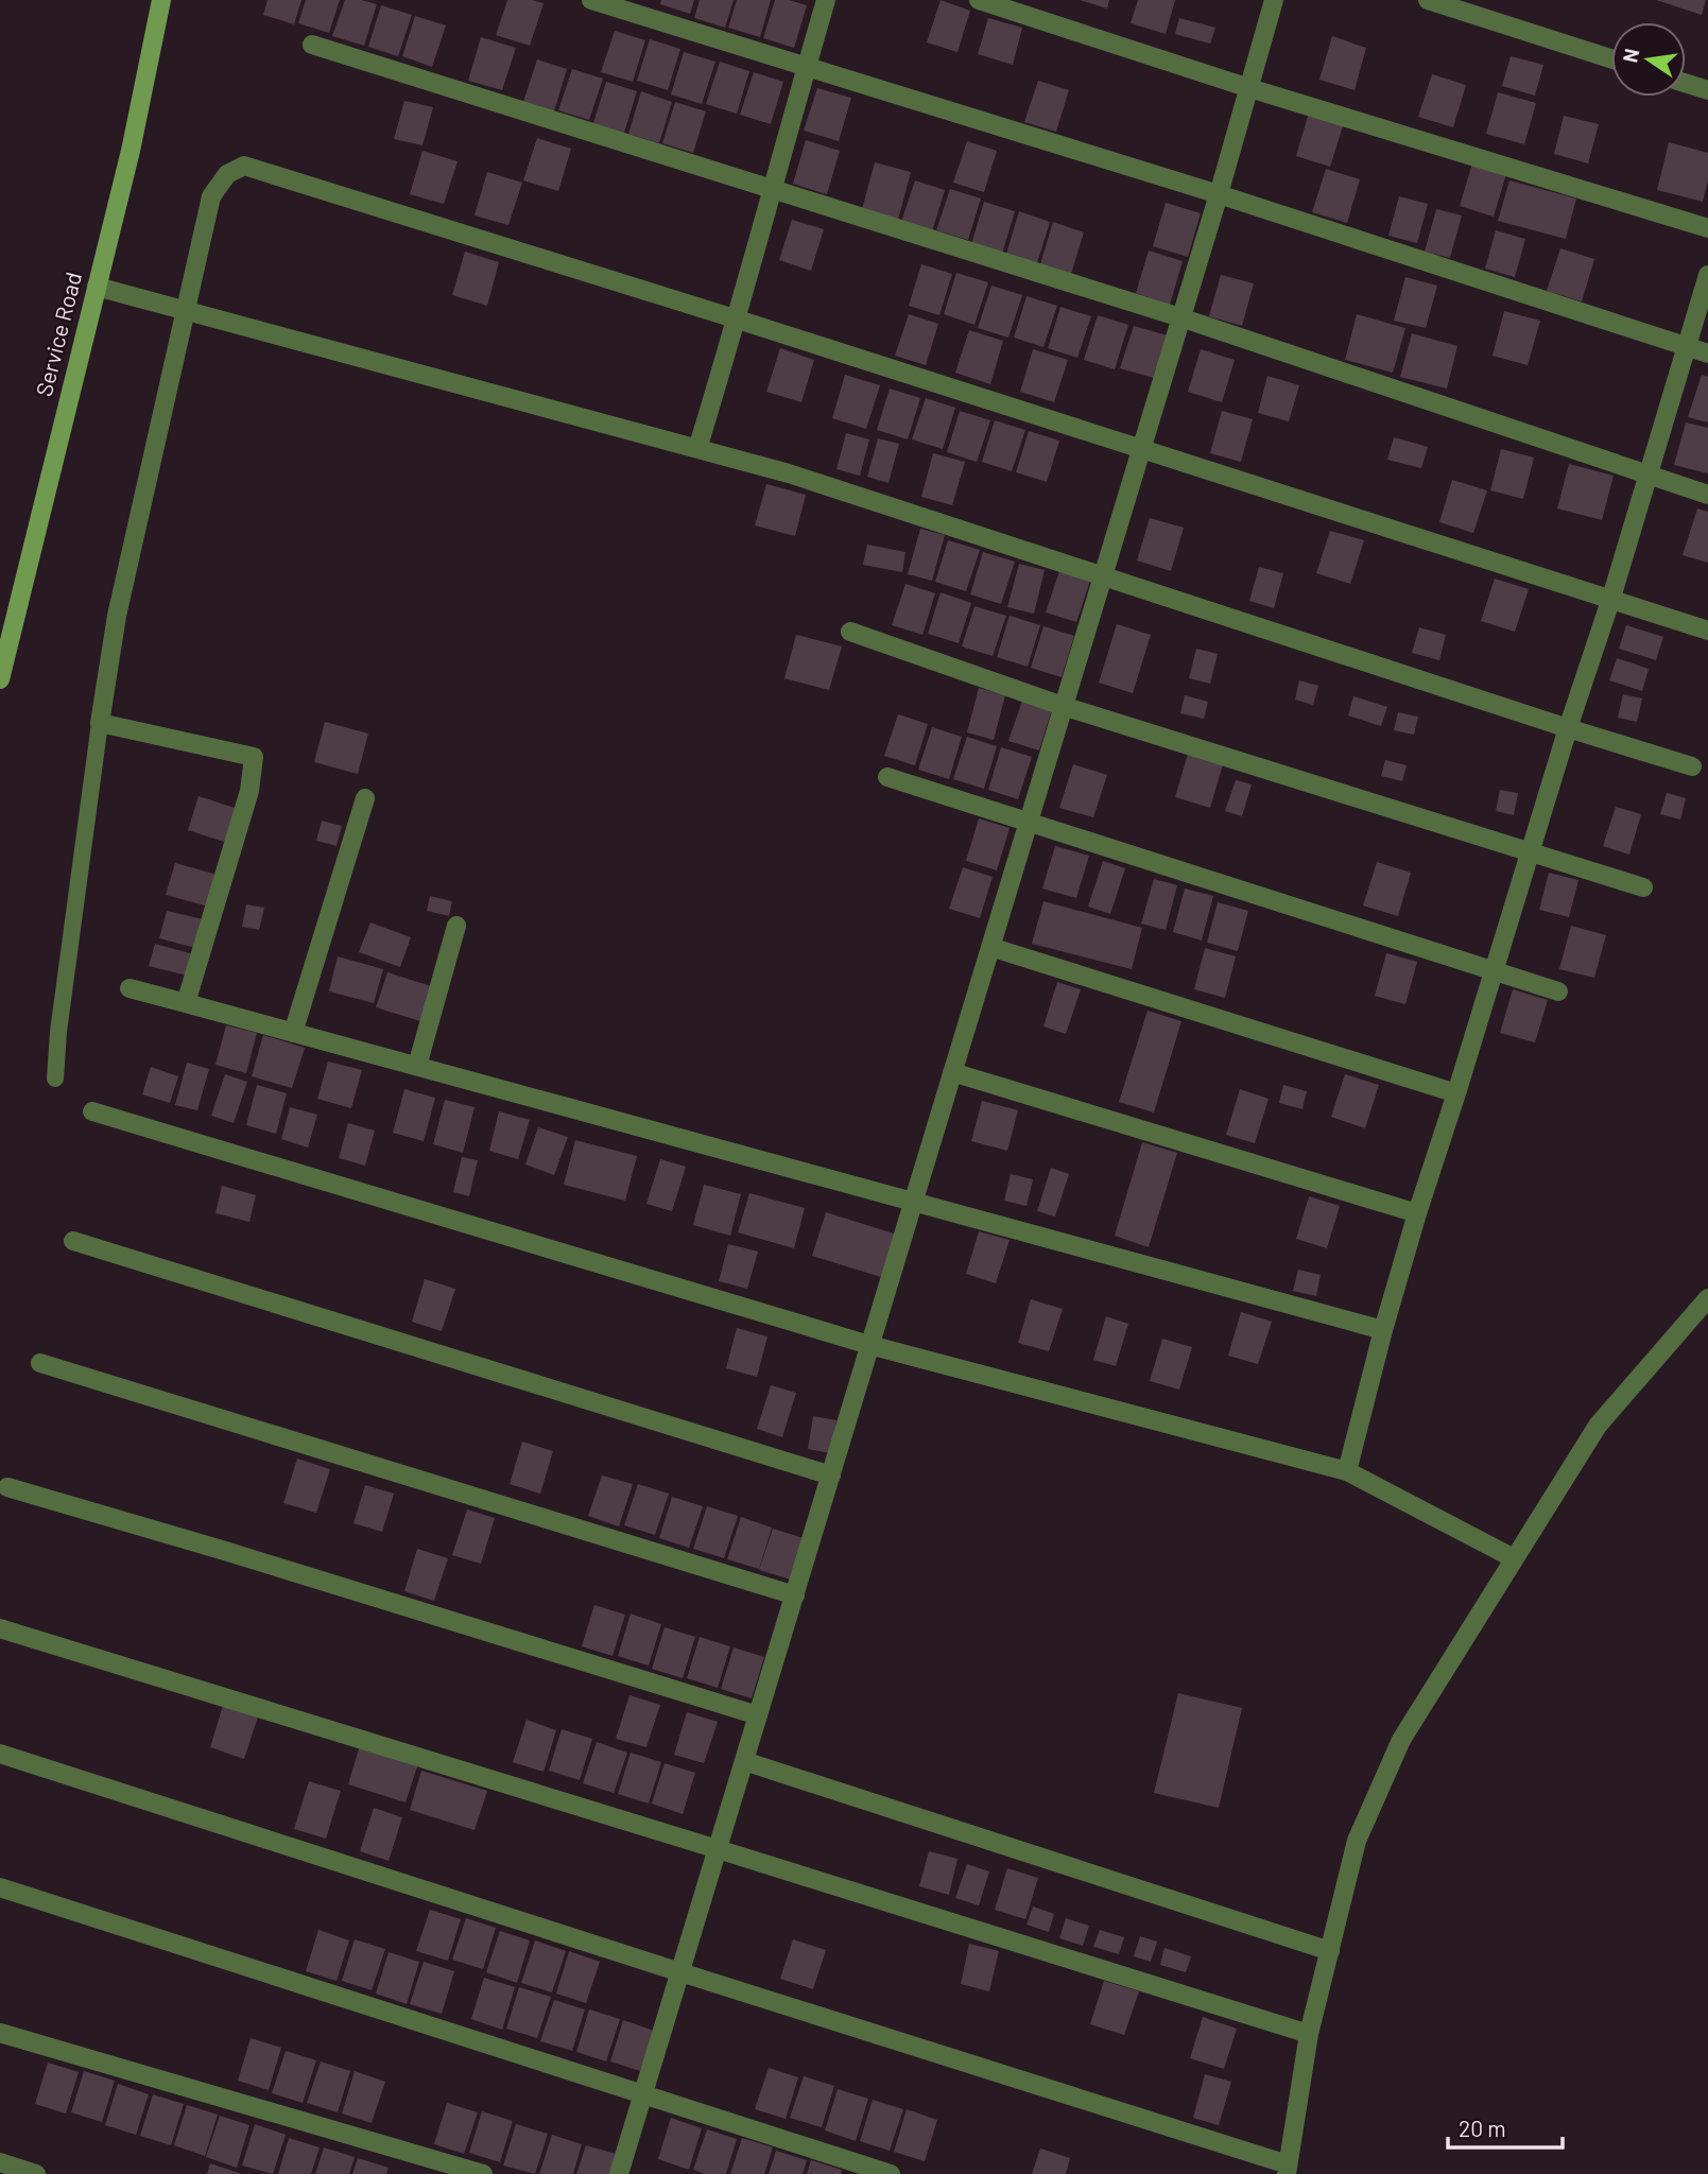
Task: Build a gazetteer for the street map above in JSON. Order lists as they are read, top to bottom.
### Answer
{
  "streets": {
    "main road": ["Service Road"]
  },
  "scale_bar": "20 m",
  "north": "left"
}
